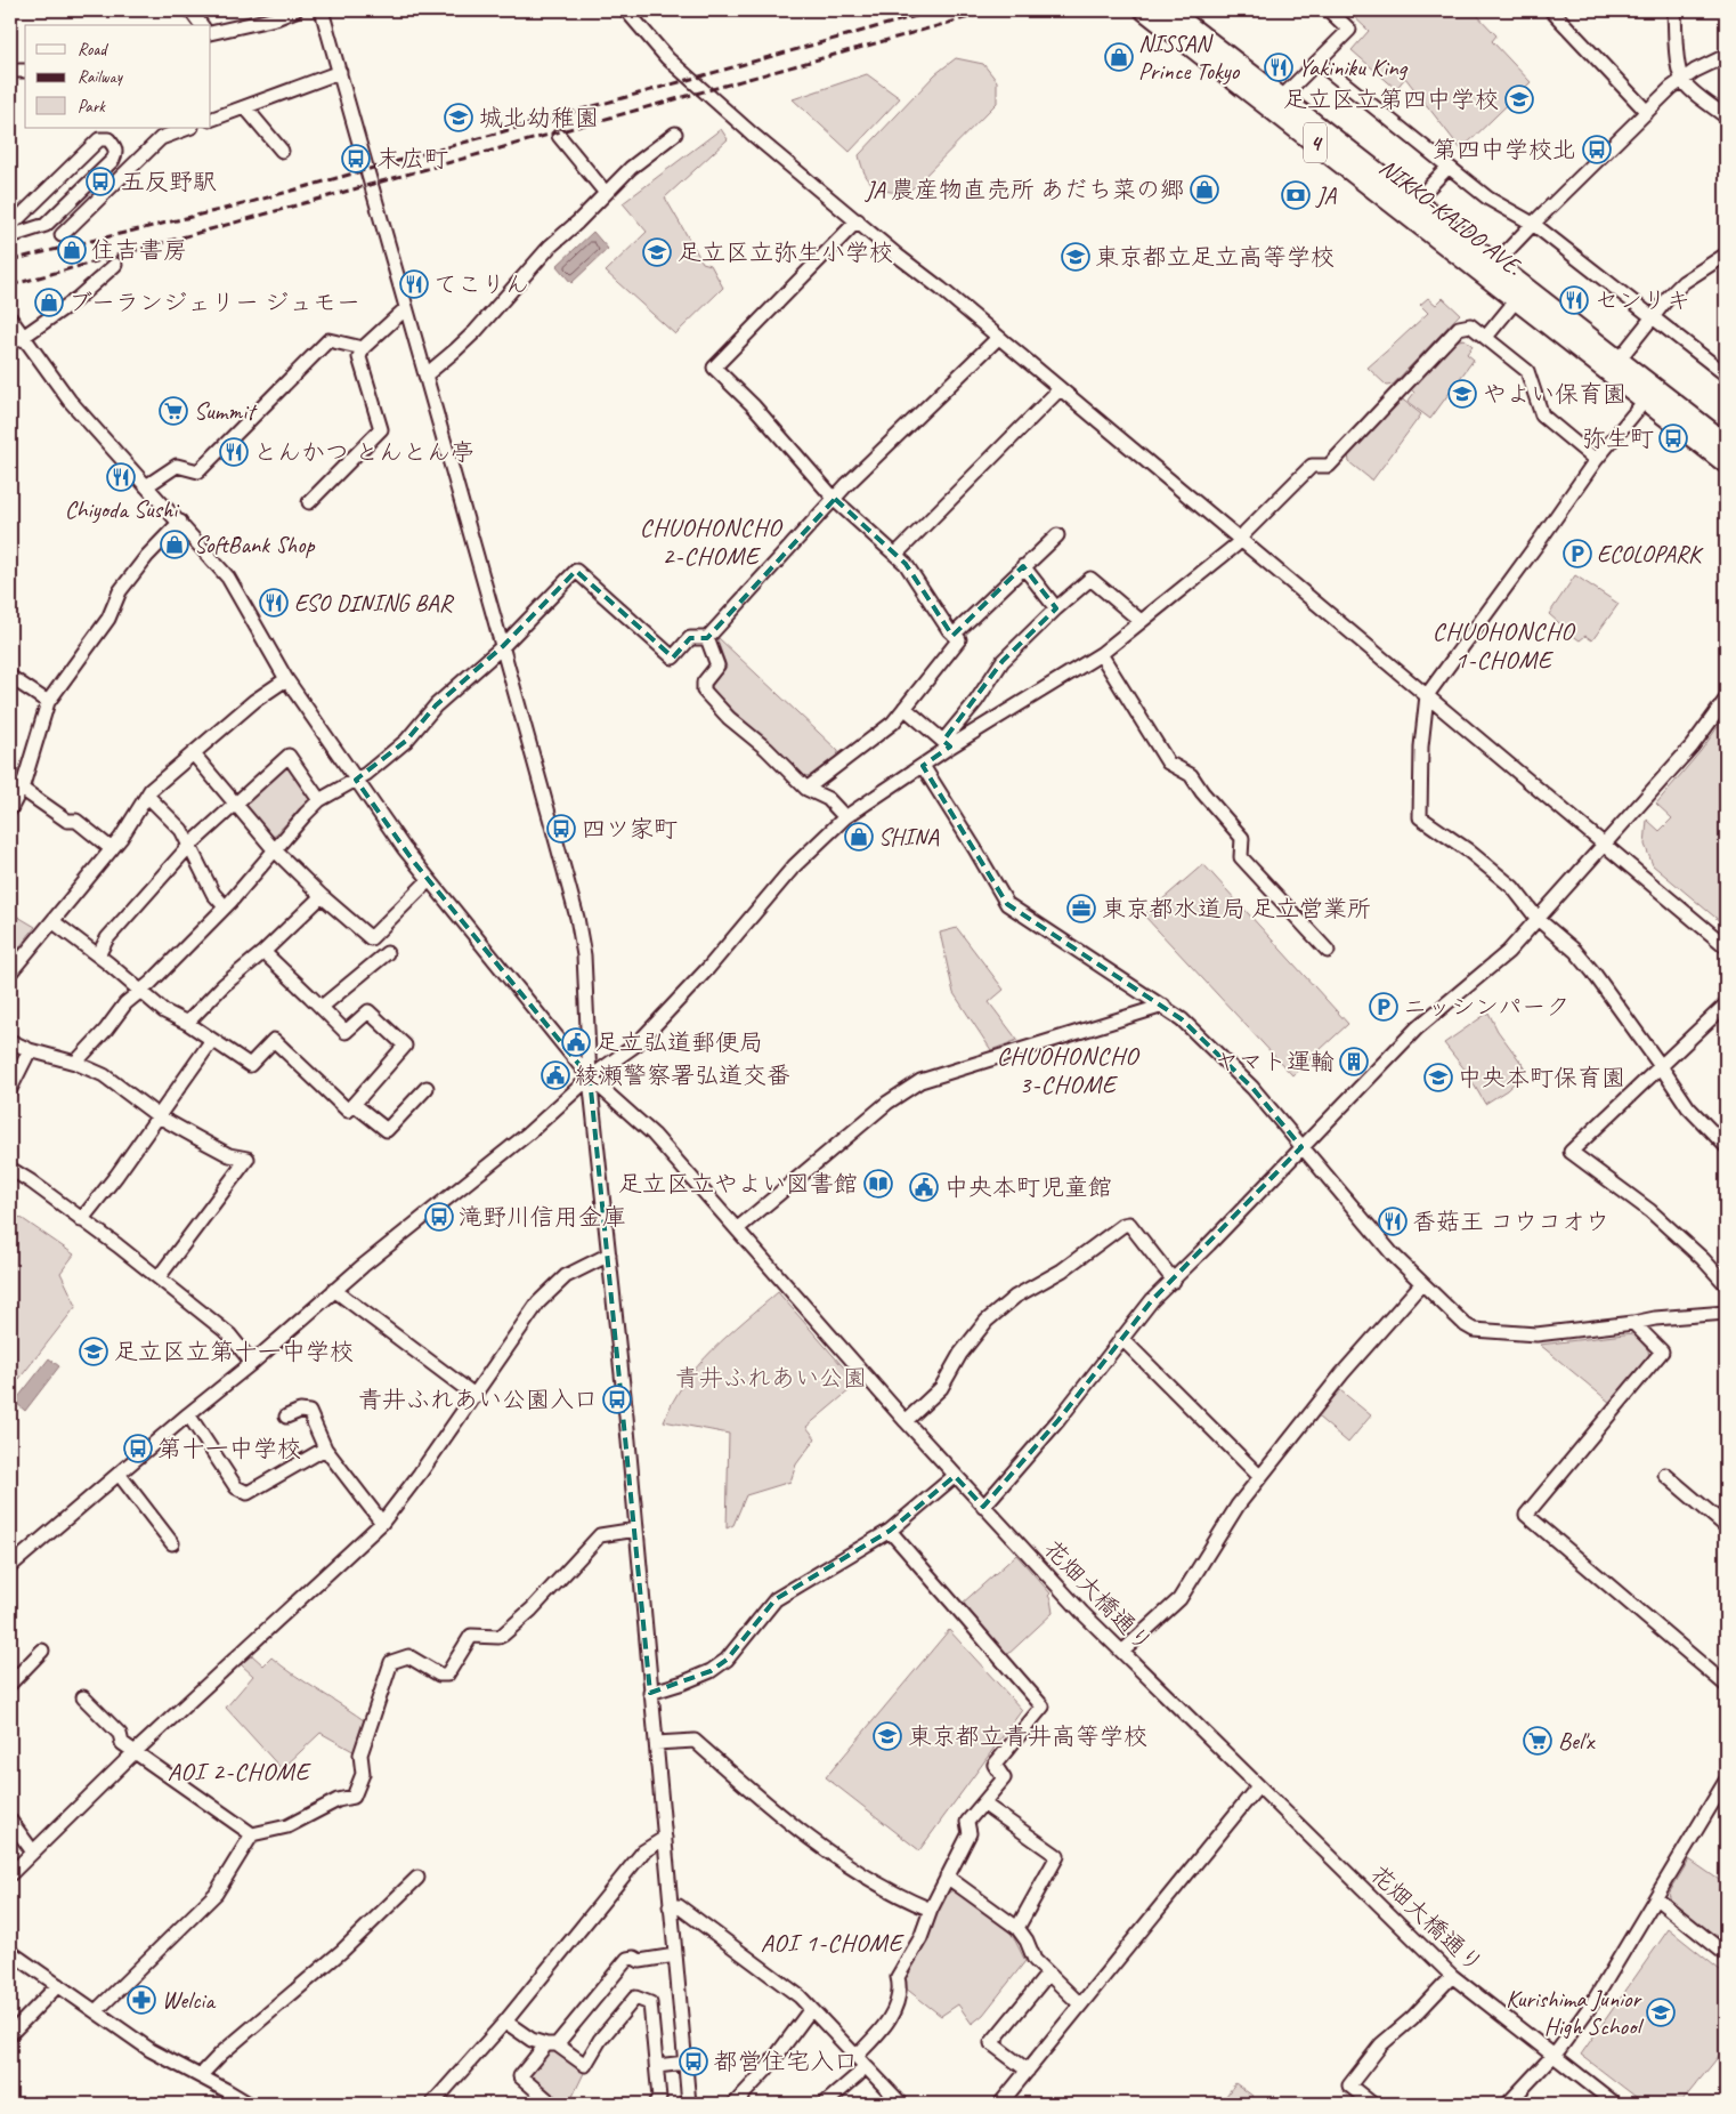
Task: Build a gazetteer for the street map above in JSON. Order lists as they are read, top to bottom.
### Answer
{
  "streets": {
    "highway": ["4", "NIKKO-KAIDO AVE."],
    "street": ["花畑大橋通り"]
  },
  "districts": [
    "CHUOHONCHO 2-CHOME",
    "CHUOHONCHO 1-CHOME",
    "CHUOHONCHO 3-CHOME",
    "AOI 2-CHOME",
    "AOI 1-CHOME"
  ],
  "parks": ["青井ふれあい公園"],
  "places": {
    "shop": [
      "NISSAN Prince Tokyo",
      "JA 農産物直売所 あだち菜の郷",
      "住吉書房",
      "ブーランジェリー ジュモー",
      "SoftBank Shop",
      "SHINA"
    ],
    "restaurant": [
      "Yakiniku King",
      "てこりん",
      "センリキ",
      "とんかつ とんとん亭",
      "Chiyoda Sushi",
      "ESO DINING BAR",
      "香菇王 コウコオウ"
    ],
    "school or university": [
      "足立区立第四中学校",
      "城北幼稚園",
      "足立区立弥生小学校",
      "東京都立足立高等学校",
      "やよい保育園",
      "中央本町保育園",
      "足立区立第十一中学校",
      "東京都立青井高等学校",
      "Kurishima Junior High School"
    ],
    "bus stop": [
      "第四中学校北",
      "末広町",
      "五反野駅",
      "弥生町",
      "四ツ家町",
      "滝野川信用金庫",
      "青井ふれあい公園入口",
      "第十一中学校",
      "都営住宅入口"
    ],
    "bank": ["JA"],
    "supermarket": ["Summit", "Bel'x"],
    "parking": ["ECOLOPARK", "ニッシンパーク"],
    "office": ["東京都水道局 足立営業所"],
    "public building": ["足立弘道郵便局", "綾瀬警察署弘道交番", "中央本町児童館"],
    "building": ["ヤマト運輸"],
    "library": ["足立区立やよい図書館"],
    "pharmacy": ["Welcia"]
  },
  "legend": ["Road", "Railway", "Park"]
}
